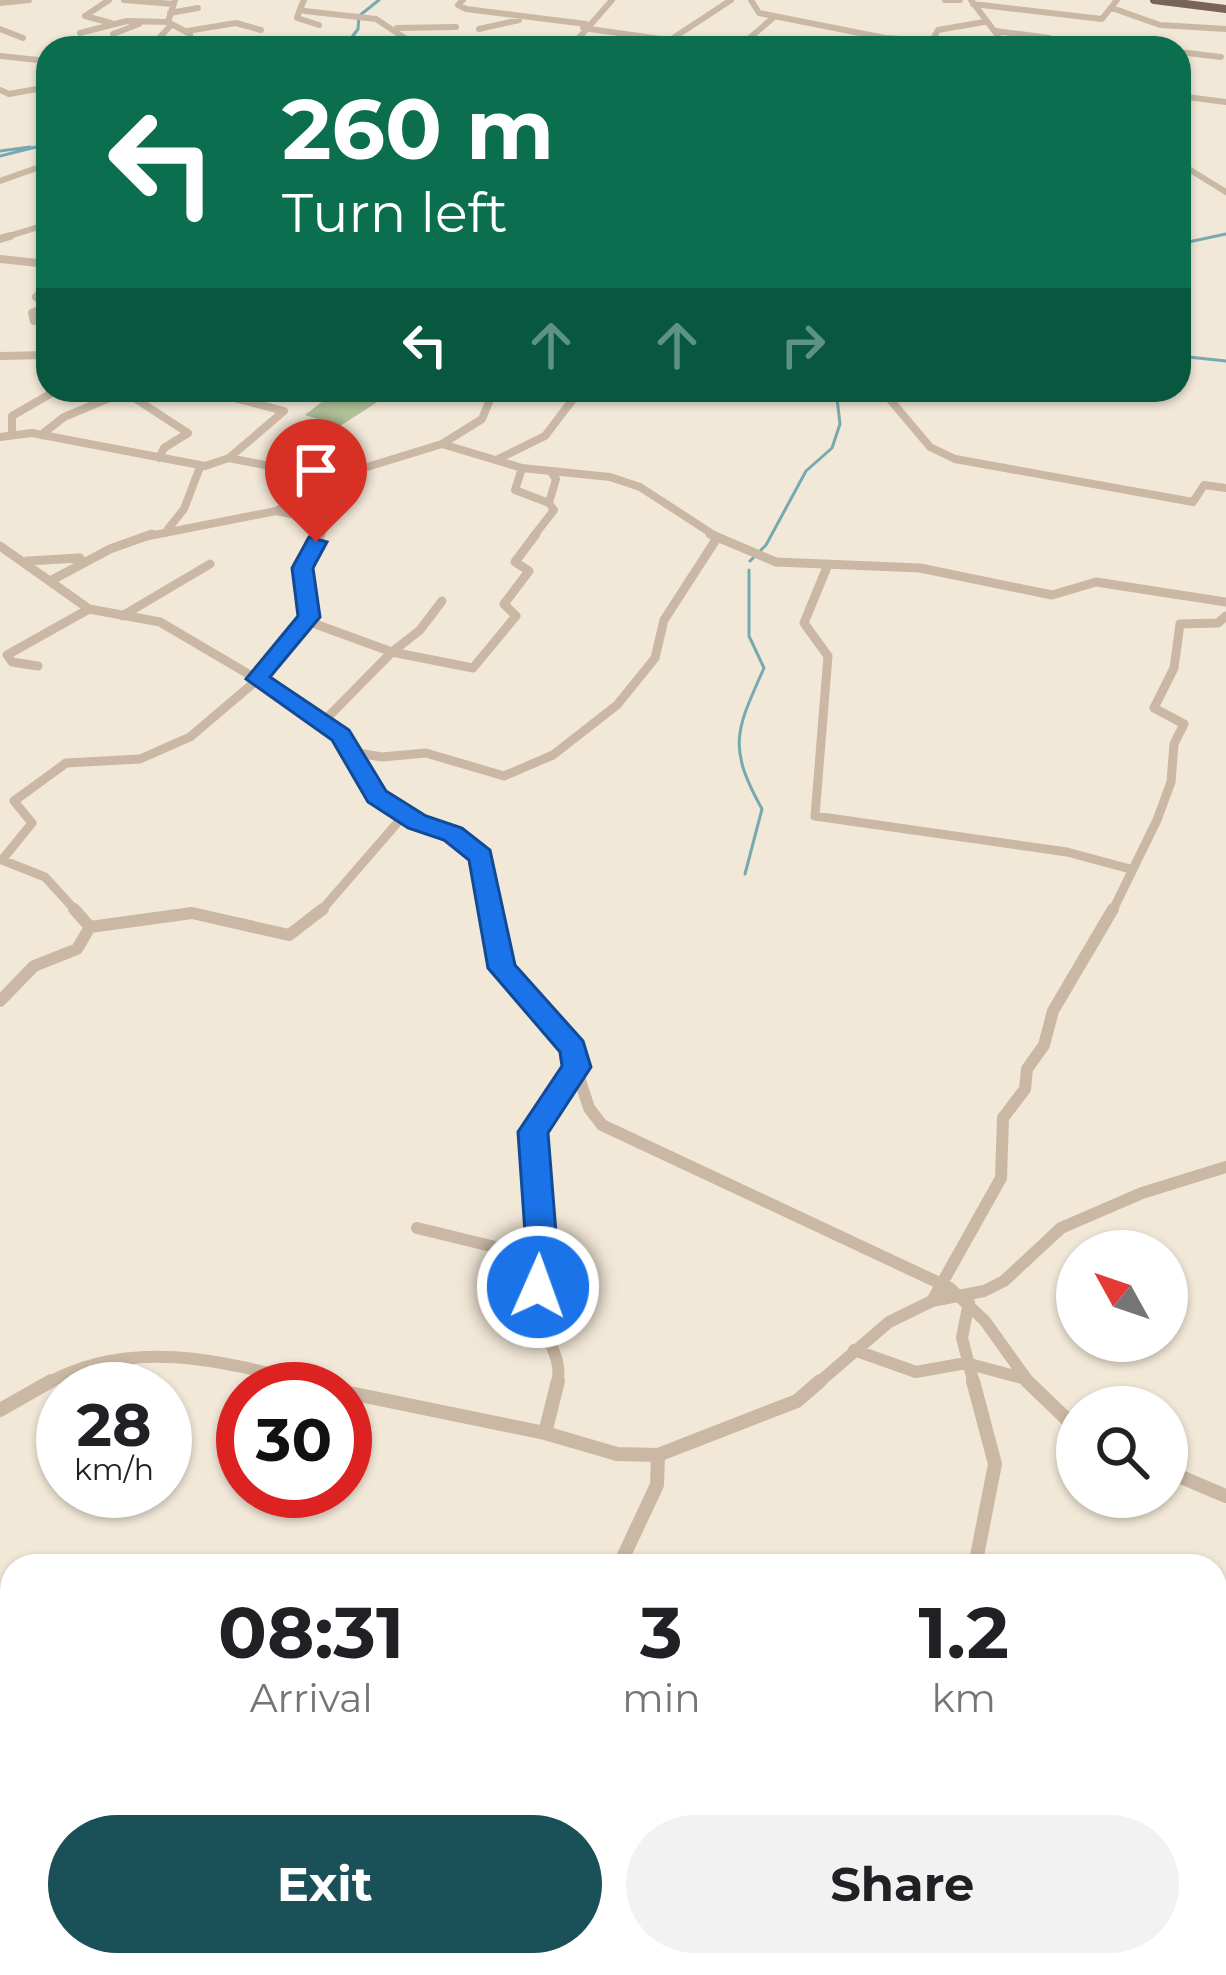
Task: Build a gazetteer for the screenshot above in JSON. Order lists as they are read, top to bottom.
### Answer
{
  "north": "top left",
  "page": {
    "turn": ["260 m", "Turn left"],
    "speed": "28 km/h",
    "limit": "30",
    "eta": [
      "08:31",
      "Arrival",
      "3",
      "min",
      "1.2",
      "km"
    ],
    "buttons": ["Exit", "Share"]
  }
}
